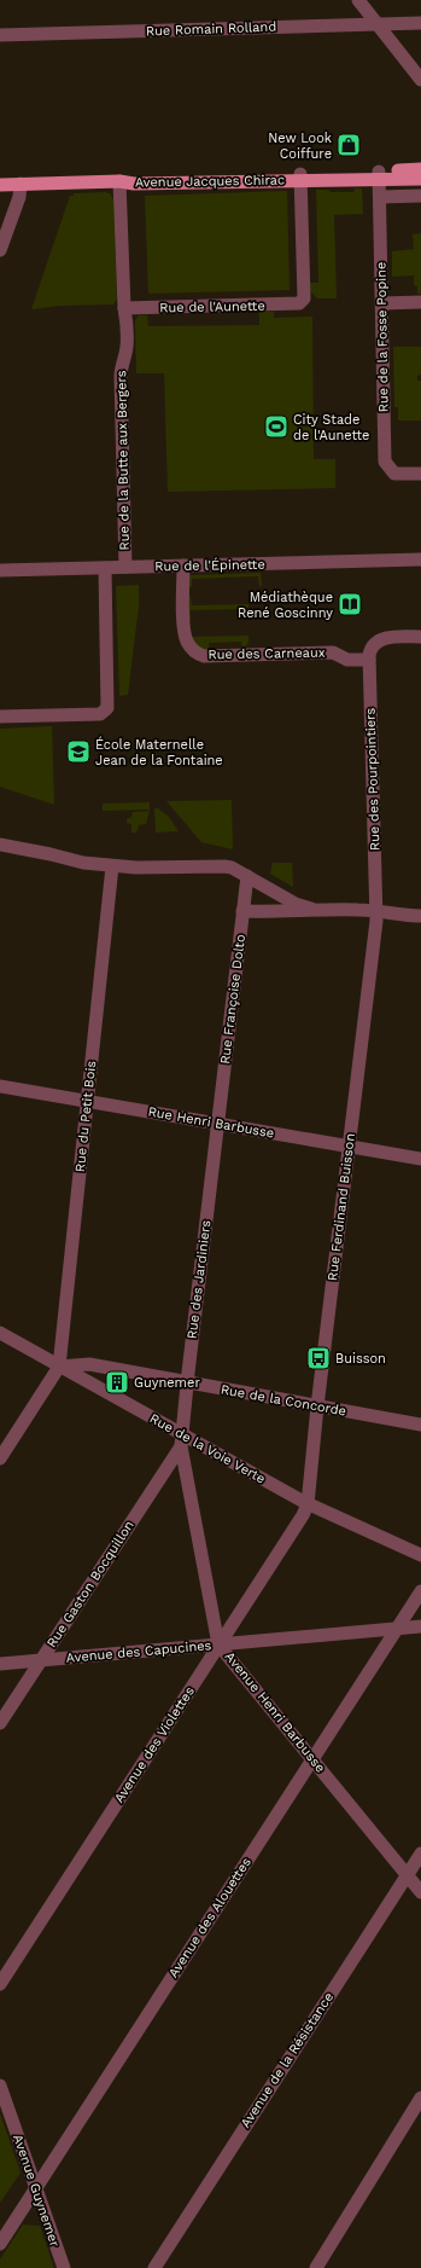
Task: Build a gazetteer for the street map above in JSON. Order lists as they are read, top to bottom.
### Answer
{
  "streets": {
    "main road": ["Avenue Jacques Chirac"],
    "street": [
      "Rue Romain Rolland",
      "Rue de l'Aunette",
      "Rue de la Fosse Popine",
      "Rue de la Butte aux Bergers",
      "Rue de l'Épinette",
      "Rue des Carneaux",
      "Rue des Pourpointiers",
      "Rue Françoise Dolto",
      "Rue du Petit Bois",
      "Rue Henri Barbusse",
      "Rue Ferdinand Buisson",
      "Rue des Jardiniers",
      "Rue de la Concorde",
      "Rue de la Voie Verte",
      "Rue Gaston Bocquillon",
      "Avenue des Capucines",
      "Avenue Henri Barbusse",
      "Avenue des Violettes",
      "Avenue des Alouettes",
      "Avenue de la Résistance",
      "Avenue Guynemer"
    ]
  },
  "crossings": [
    ["Avenue Jacques Chirac", "Rue de l'Aunette"],
    ["Avenue Jacques Chirac", "Rue de la Fosse Popine"],
    ["Avenue Jacques Chirac", "Rue de la Butte aux Bergers"],
    ["Rue de l'Aunette", "Rue de la Butte aux Bergers"],
    ["Rue de la Butte aux Bergers", "Rue de l'Épinette"],
    ["Rue de l'Épinette", "Rue des Carneaux"],
    ["Rue des Carneaux", "Rue des Pourpointiers"],
    ["Rue des Pourpointiers", "Rue Ferdinand Buisson"],
    ["Rue Françoise Dolto", "Rue Henri Barbusse"],
    ["Rue Françoise Dolto", "Rue des Jardiniers"],
    ["Rue du Petit Bois", "Rue Henri Barbusse"],
    ["Rue du Petit Bois", "Rue de la Concorde"],
    ["Rue du Petit Bois", "Rue de la Voie Verte"],
    ["Rue Henri Barbusse", "Rue Ferdinand Buisson"],
    ["Rue Henri Barbusse", "Rue des Jardiniers"],
    ["Rue Ferdinand Buisson", "Rue de la Concorde"],
    ["Rue Ferdinand Buisson", "Rue de la Voie Verte"],
    ["Rue Ferdinand Buisson", "Avenue des Violettes"],
    ["Rue des Jardiniers", "Rue de la Concorde"],
    ["Rue des Jardiniers", "Rue de la Voie Verte"],
    ["Rue des Jardiniers", "Rue Gaston Bocquillon"],
    ["Rue des Jardiniers", "Avenue Henri Barbusse"],
    ["Rue de la Concorde", "Rue de la Voie Verte"],
    ["Rue de la Voie Verte", "Rue Gaston Bocquillon"],
    ["Rue de la Voie Verte", "Avenue Henri Barbusse"],
    ["Rue de la Voie Verte", "Avenue des Violettes"],
    ["Rue Gaston Bocquillon", "Avenue des Capucines"],
    ["Rue Gaston Bocquillon", "Avenue Henri Barbusse"],
    ["Avenue des Capucines", "Avenue Henri Barbusse"],
    ["Avenue des Capucines", "Avenue des Violettes"],
    ["Avenue des Capucines", "Avenue des Alouettes"],
    ["Avenue Henri Barbusse", "Avenue des Violettes"],
    ["Avenue Henri Barbusse", "Avenue des Alouettes"],
    ["Avenue Henri Barbusse", "Avenue de la Résistance"],
    ["Avenue des Alouettes", "Avenue Guynemer"]
  ],
  "places": {
    "shop": ["New Look Coiffure"],
    "sports": ["City Stade de l'Aunette"],
    "library": ["Médiathèque René Goscinny"],
    "school or university": ["École Maternelle Jean de la Fontaine"],
    "bus stop": ["Buisson"],
    "building": ["Guynemer"]
  }
}
